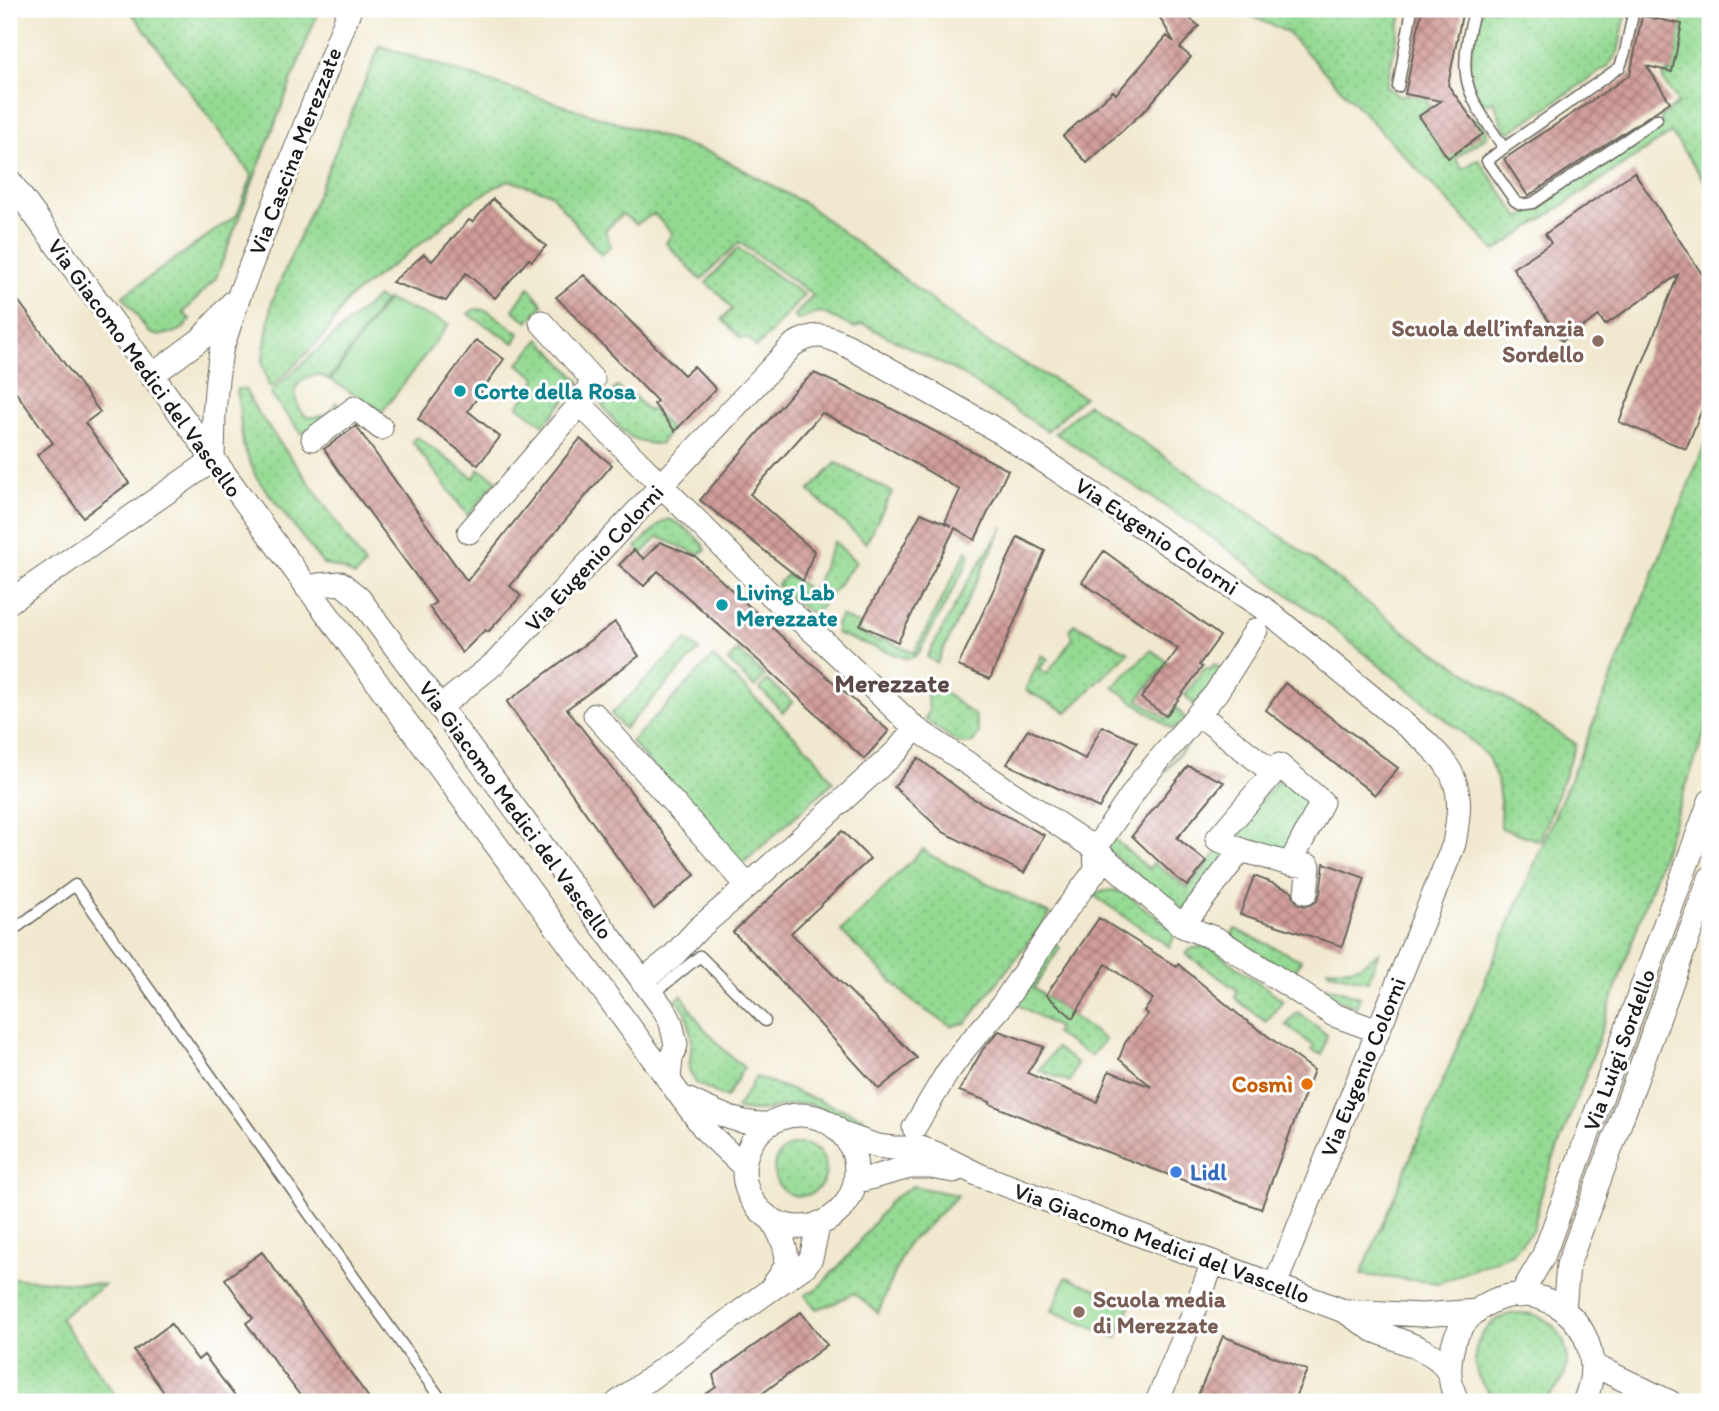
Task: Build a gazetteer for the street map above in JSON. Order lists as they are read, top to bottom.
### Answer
{
  "streets": {
    "street": [
      "Via Cascina Merezzate",
      "Via Giacomo Medici del Vascello",
      "Via Eugenio Colorni",
      "Via Luigi Sordello"
    ]
  },
  "crossings": [
    ["Via Giacomo Medici del Vascello", "Via Eugenio Colorni"]
  ],
  "districts": ["Merezzate"],
  "places": [
    "Scuola dell’infanzia Sordello",
    "Corte della Rosa",
    "Living Lab Merezzate",
    "Cosmì",
    "Lidl",
    "Scuola media di Merezzate"
  ]
}
